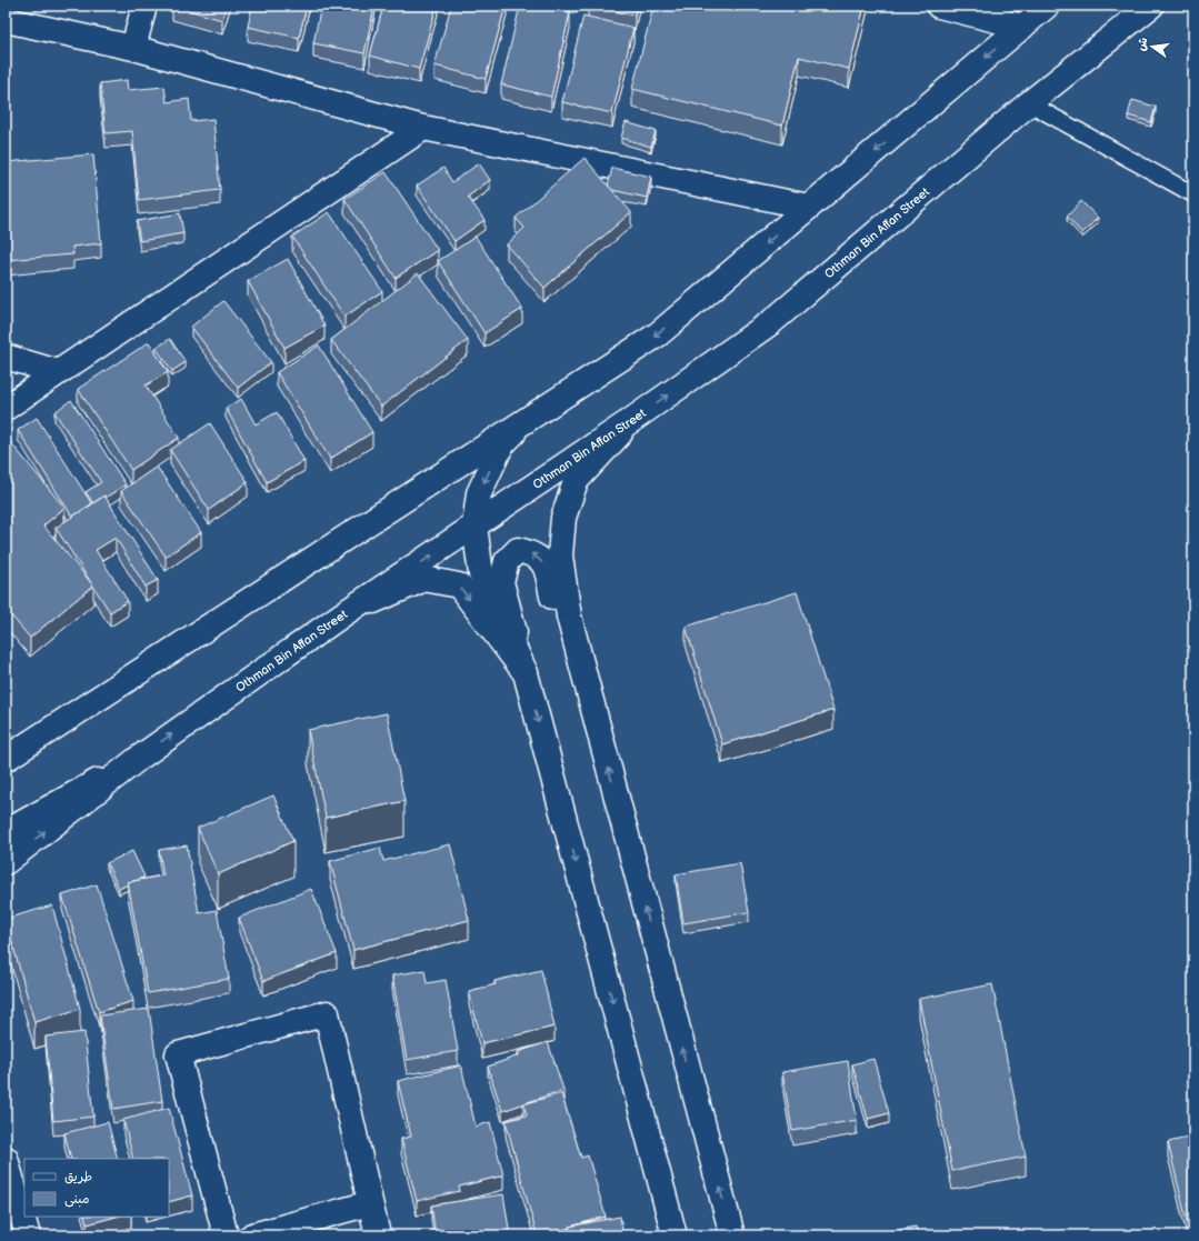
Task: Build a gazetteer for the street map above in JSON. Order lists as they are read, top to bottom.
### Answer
{
  "streets": {
    "street": ["Othman Bin Affan Street"]
  },
  "legend": ["طريق", "مبنى"],
  "north": "left"
}
